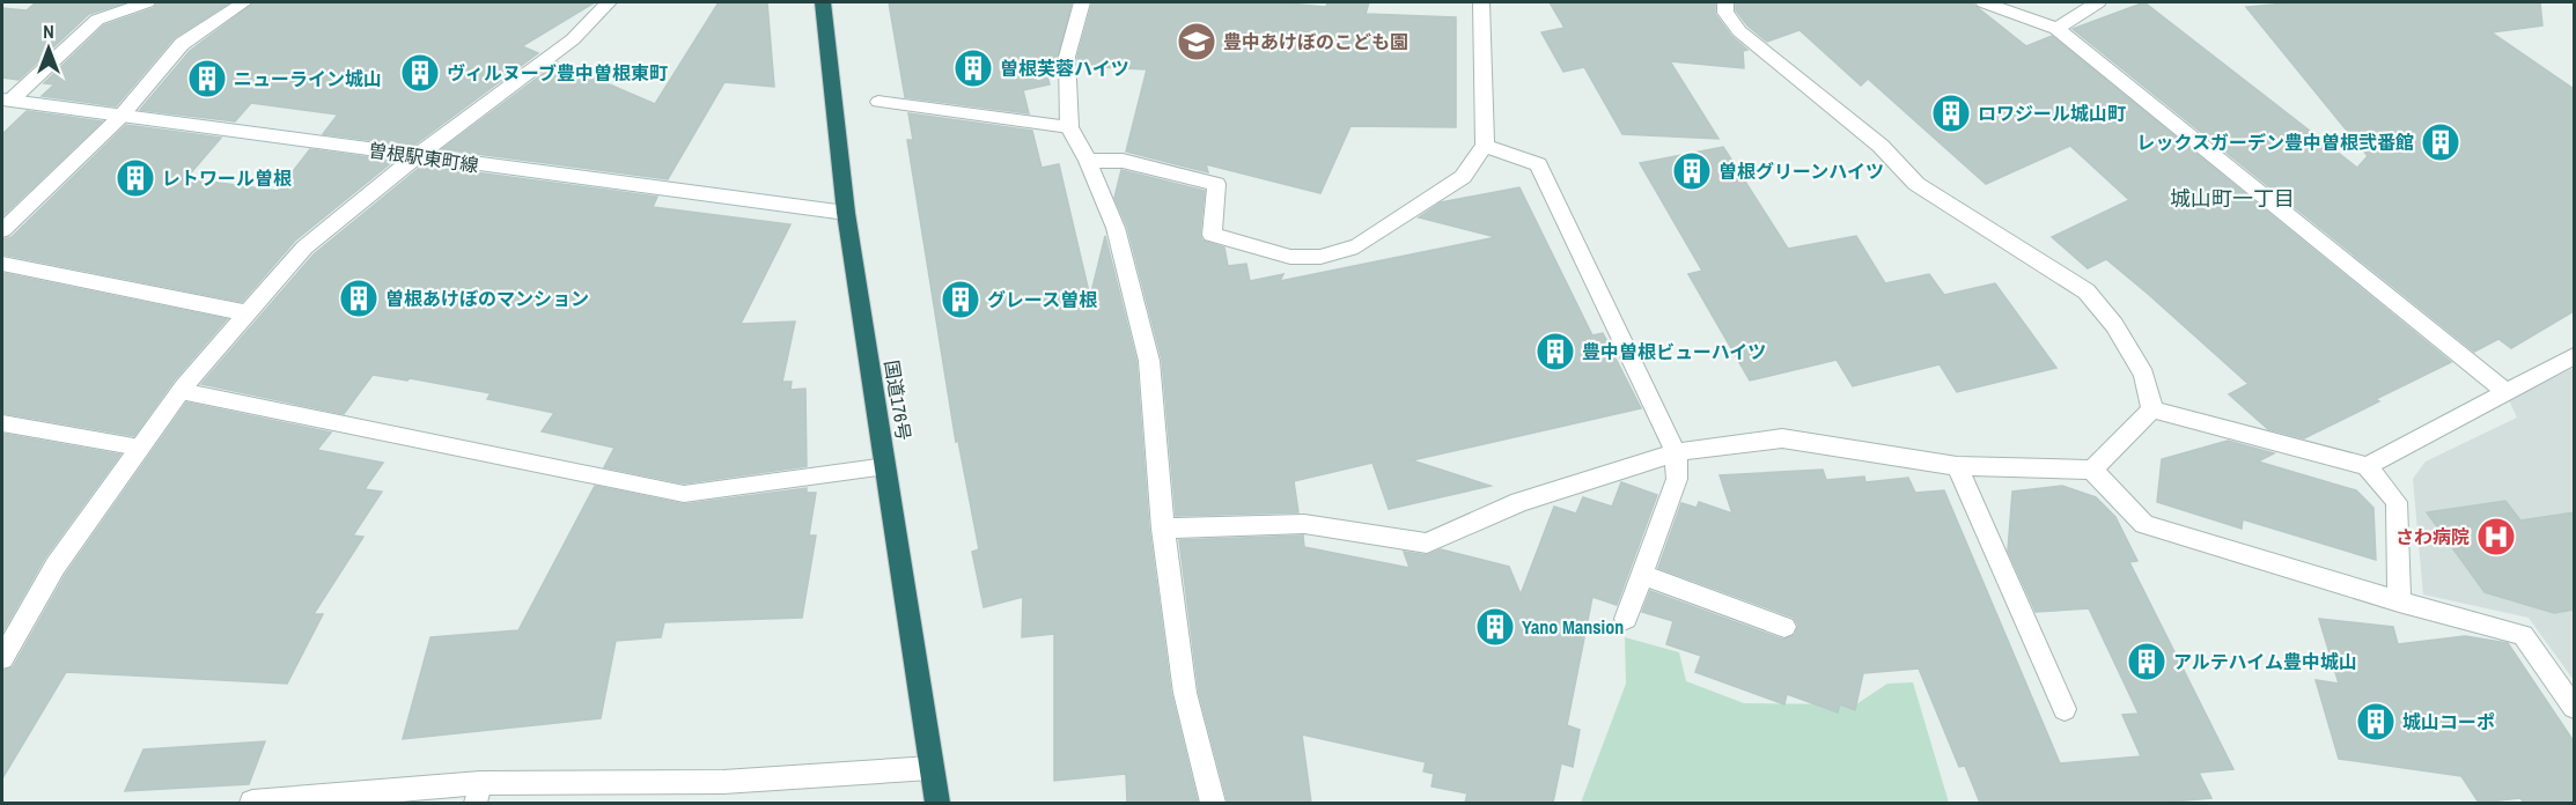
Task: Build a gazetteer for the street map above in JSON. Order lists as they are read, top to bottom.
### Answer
{
  "streets": {
    "highway": ["国道176号"],
    "street": ["曽根駅東町線"]
  },
  "crossings": [
    ["曽根駅東町線", "国道176号"]
  ],
  "districts": ["城山町一丁目"],
  "places": {
    "school or university": ["豊中あけぼのこども園"],
    "building": [
      "曽根芙蓉ハイツ",
      "ヴィルヌーブ豊中曽根東町",
      "ニューライン城山",
      "ロワジール城山町",
      "レックスガーデン豊中曽根弐番館",
      "曽根グリーンハイツ",
      "レトワール曽根",
      "曽根あけぼのマンション",
      "グレース曽根",
      "豊中曽根ビューハイツ",
      "Yano Mansion",
      "アルテハイム豊中城山",
      "城山コーポ"
    ],
    "hospital": ["さわ病院"]
  },
  "north": "top"
}
